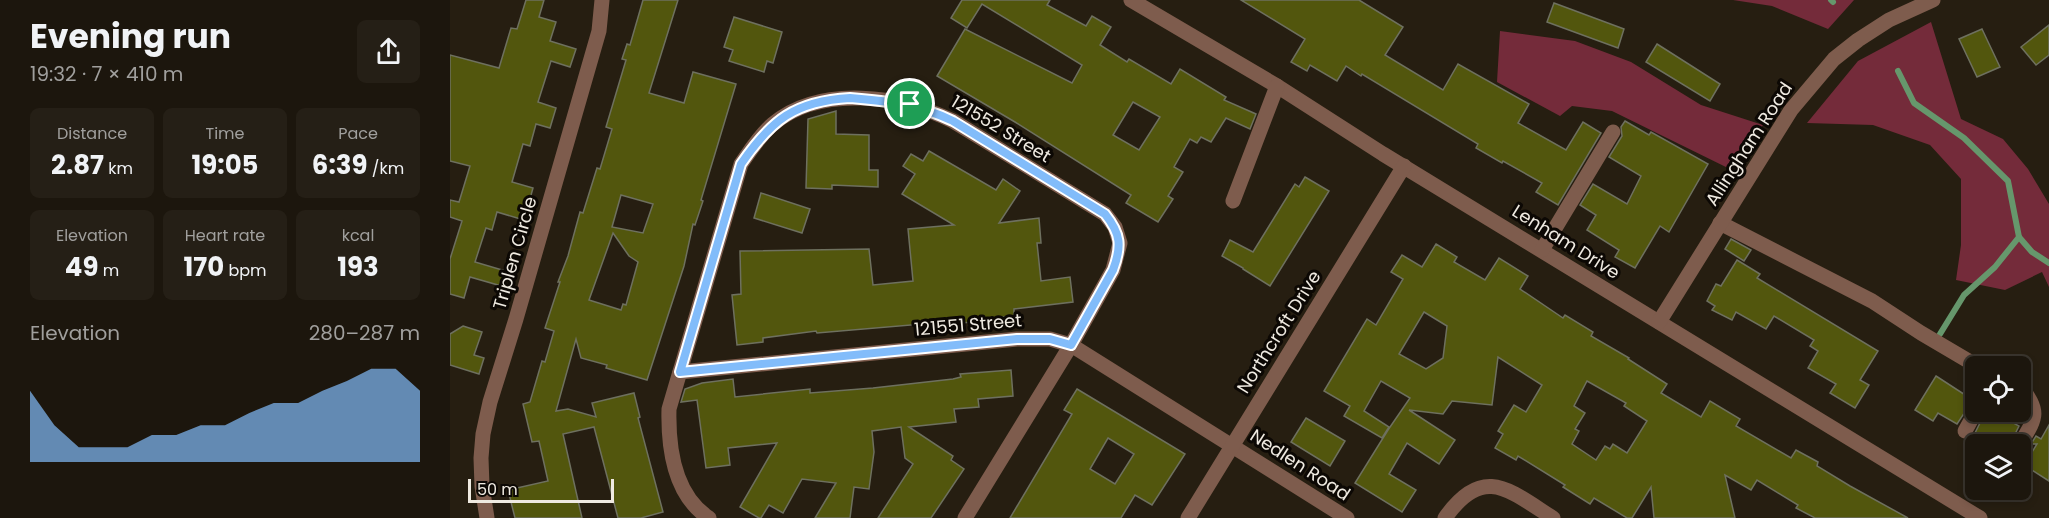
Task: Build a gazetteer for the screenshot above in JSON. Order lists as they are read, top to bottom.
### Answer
{
  "streets": {
    "street": [
      "121552 Street",
      "Allingham Road",
      "Lenham Drive",
      "Triplen Circle",
      "121551 Street",
      "Northcroft Drive",
      "Nedlen Road"
    ]
  },
  "crossings": [
    ["121552 Street", "121551 Street"],
    ["Allingham Road", "Lenham Drive"],
    ["Lenham Drive", "Northcroft Drive"],
    ["121551 Street", "Northcroft Drive"],
    ["121551 Street", "Nedlen Road"],
    ["Northcroft Drive", "Nedlen Road"]
  ],
  "scale_bar": "50 m",
  "page": {
    "heading": ["Evening run", "19:32 · 7 × 410 m"],
    "stats": [
      ["Distance", "2.87 km"],
      ["Time", "19:05"],
      ["Pace", "6:39 /km"],
      ["Elevation", "49 m"],
      ["Heart rate", "170 bpm"],
      ["kcal", "193"]
    ],
    "chart": ["Elevation", "280–287 m"],
    "scale": "50 m"
  }
}
